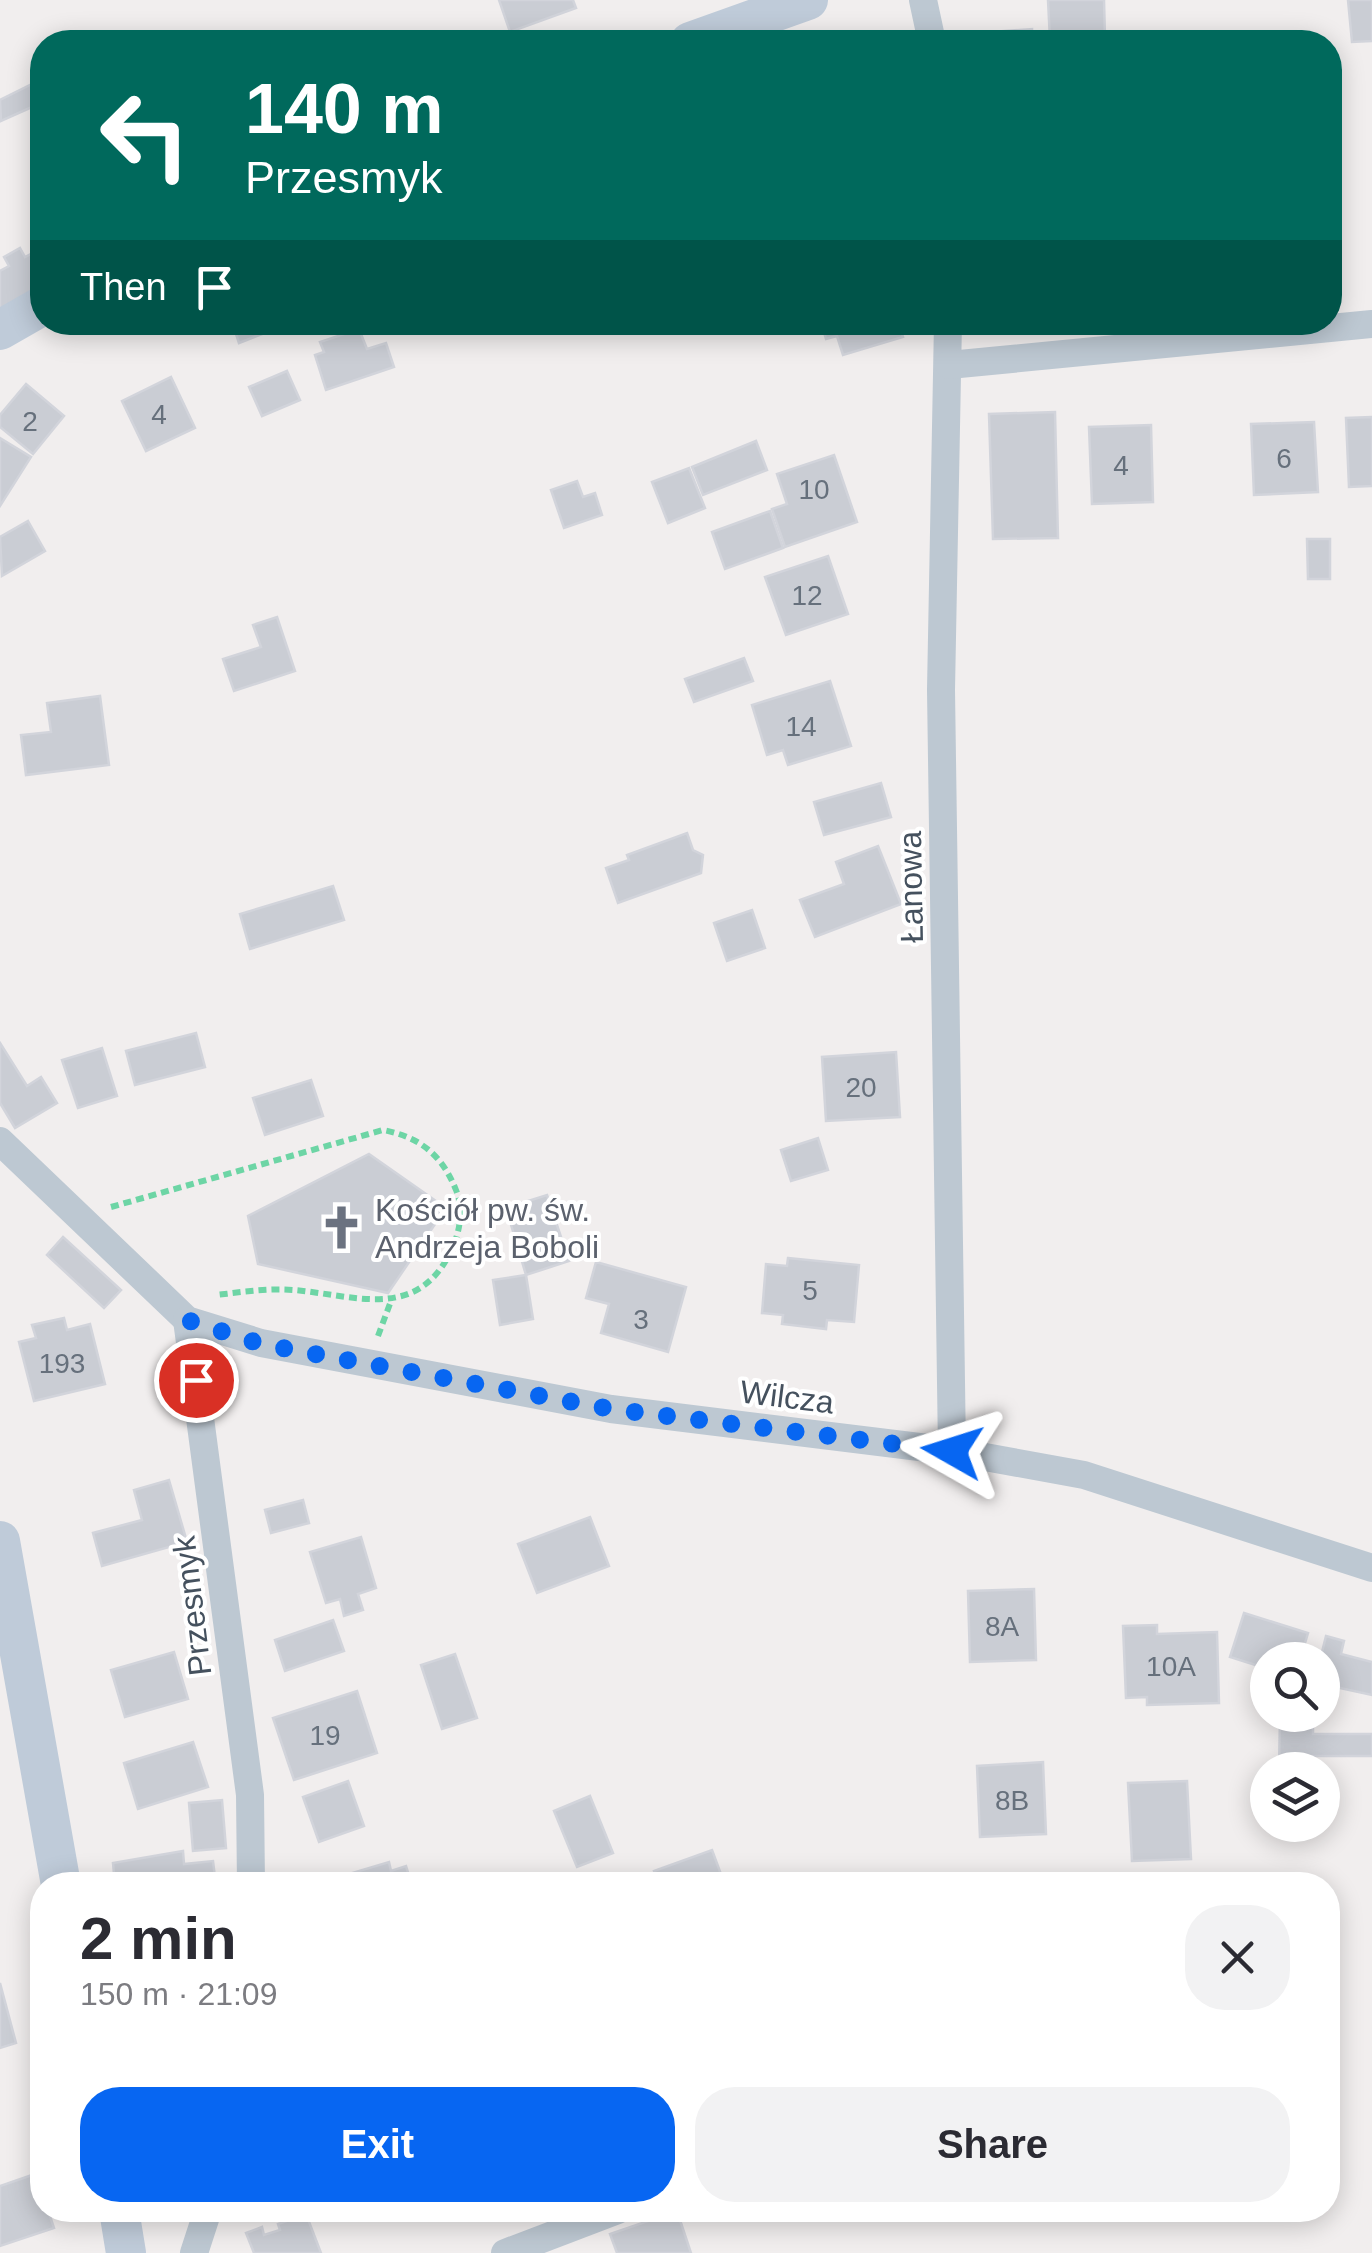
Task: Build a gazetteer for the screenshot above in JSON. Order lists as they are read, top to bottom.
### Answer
{
  "streets": {
    "street": ["Łanowa", "Wilcza", "Przesmyk"]
  },
  "crossings": [
    ["Łanowa", "Wilcza"],
    ["Wilcza", "Przesmyk"]
  ],
  "places": {
    "church": ["Kościół pw. św. Andrzeja Boboli"]
  },
  "house_numbers": [
    "4",
    "2",
    "6",
    "4",
    "10",
    "12",
    "14",
    "20",
    "5",
    "3",
    "193",
    "8A",
    "10A",
    "19",
    "8B"
  ],
  "page": {
    "turn": ["140 m", "Przesmyk"],
    "then": "Then",
    "heading": ["2 min", "150 m · 21:09"],
    "buttons": ["Exit", "Share"]
  }
}
